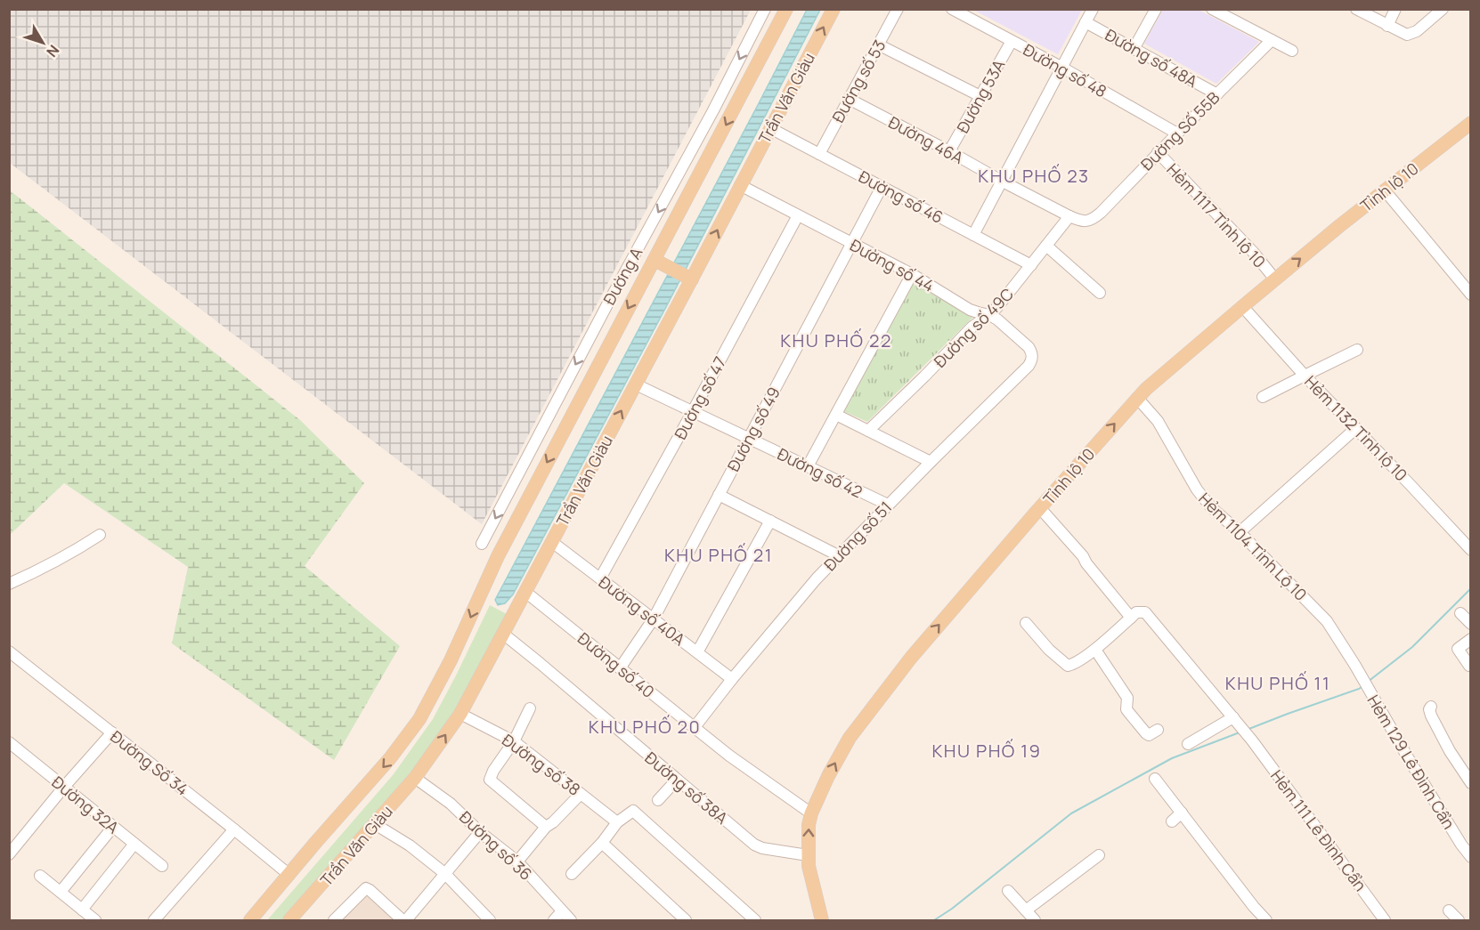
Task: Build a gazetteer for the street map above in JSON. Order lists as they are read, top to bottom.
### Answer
{
  "streets": {
    "main road": ["Trần Văn Giàu", "Tỉnh lộ 10"],
    "street": [
      "Đường số 48A",
      "Đường số 48",
      "Đường số 53",
      "Đường 53A",
      "Đường Số 55B",
      "Đường 46A",
      "Đường số 46",
      "Hẻm 1117 Tỉnh lộ 10",
      "Đường số 44",
      "Đường A",
      "Đường số 49C",
      "Đường số 47",
      "Hẻm 1132 Tỉnh lộ 10",
      "Đường số 49",
      "Đường số 42",
      "Đường số 51",
      "Hẻm 1104 Tỉnh Lộ 10",
      "Đường số 40A",
      "Đường số 40",
      "Hẻm 129 Lê Đình Cẩn",
      "Đường Số 34",
      "Đường số 38",
      "Đường số 38A",
      "Đường 32A",
      "Hẻm 111 Lê Đình Cẩn",
      "Đường số 36"
    ]
  },
  "crossings": [
    ["Đường số 48A", "Đường Số 55B"],
    ["Đường số 48", "Đường 53A"],
    ["Đường số 48", "Đường Số 55B"],
    ["Đường số 53", "Đường 46A"],
    ["Đường số 53", "Đường số 46"],
    ["Đường 53A", "Đường 46A"],
    ["Trần Văn Giàu", "Đường số 46"],
    ["Trần Văn Giàu", "Đường số 44"],
    ["Trần Văn Giàu", "Đường số 42"],
    ["Trần Văn Giàu", "Đường số 40A"],
    ["Trần Văn Giàu", "Đường số 40"],
    ["Trần Văn Giàu", "Đường Số 34"],
    ["Trần Văn Giàu", "Đường số 38"],
    ["Trần Văn Giàu", "Đường số 38A"],
    ["Trần Văn Giàu", "Đường số 36"],
    ["Đường Số 55B", "Đường 46A"],
    ["Đường Số 55B", "Hẻm 1117 Tỉnh lộ 10"],
    ["Đường 46A", "Đường số 49C"],
    ["Tỉnh lộ 10", "Hẻm 1117 Tỉnh lộ 10"],
    ["Tỉnh lộ 10", "Hẻm 1132 Tỉnh lộ 10"],
    ["Tỉnh lộ 10", "Hẻm 1104 Tỉnh Lộ 10"],
    ["Tỉnh lộ 10", "Đường số 40"],
    ["Tỉnh lộ 10", "Đường số 38A"],
    ["Đường số 46", "Đường số 49C"],
    ["Đường số 46", "Đường số 49"],
    ["Đường số 44", "Đường số 49C"],
    ["Đường số 44", "Đường số 47"],
    ["Đường số 44", "Đường số 49"],
    ["Đường số 44", "Đường số 51"],
    ["Đường số 47", "Đường số 42"],
    ["Đường số 47", "Đường số 40A"],
    ["Đường số 49", "Đường số 42"],
    ["Đường số 49", "Đường số 40A"],
    ["Đường số 49", "Đường số 40"],
    ["Đường số 42", "Đường số 51"],
    ["Đường số 51", "Đường số 40A"],
    ["Đường số 51", "Đường số 40"],
    ["Hẻm 1104 Tỉnh Lộ 10", "Hẻm 129 Lê Đình Cẩn"]
  ],
  "one_way": ["Tỉnh lộ 10", "Đường A"],
  "districts": [
    "KHU PHỐ 23",
    "KHU PHỐ 22",
    "KHU PHỐ 21",
    "KHU PHỐ 11",
    "KHU PHỐ 20",
    "KHU PHỐ 19"
  ],
  "north": "bottom right"
}
